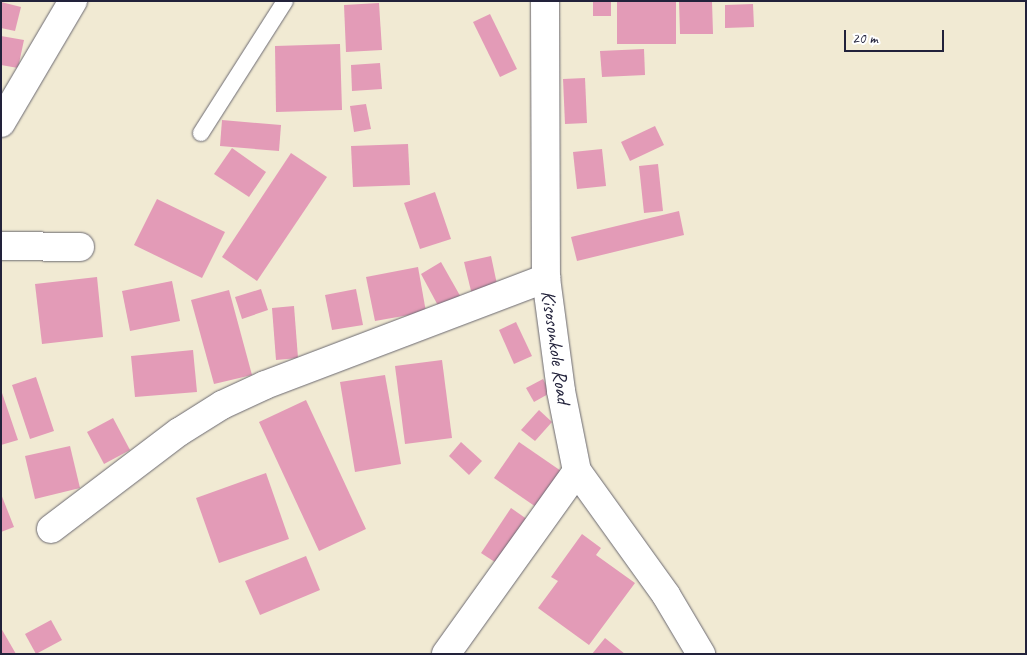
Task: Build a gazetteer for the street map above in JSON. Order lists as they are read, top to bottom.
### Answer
{
  "streets": {
    "street": ["Kisosonkole Road"]
  },
  "scale_bar": "20 m"
}
